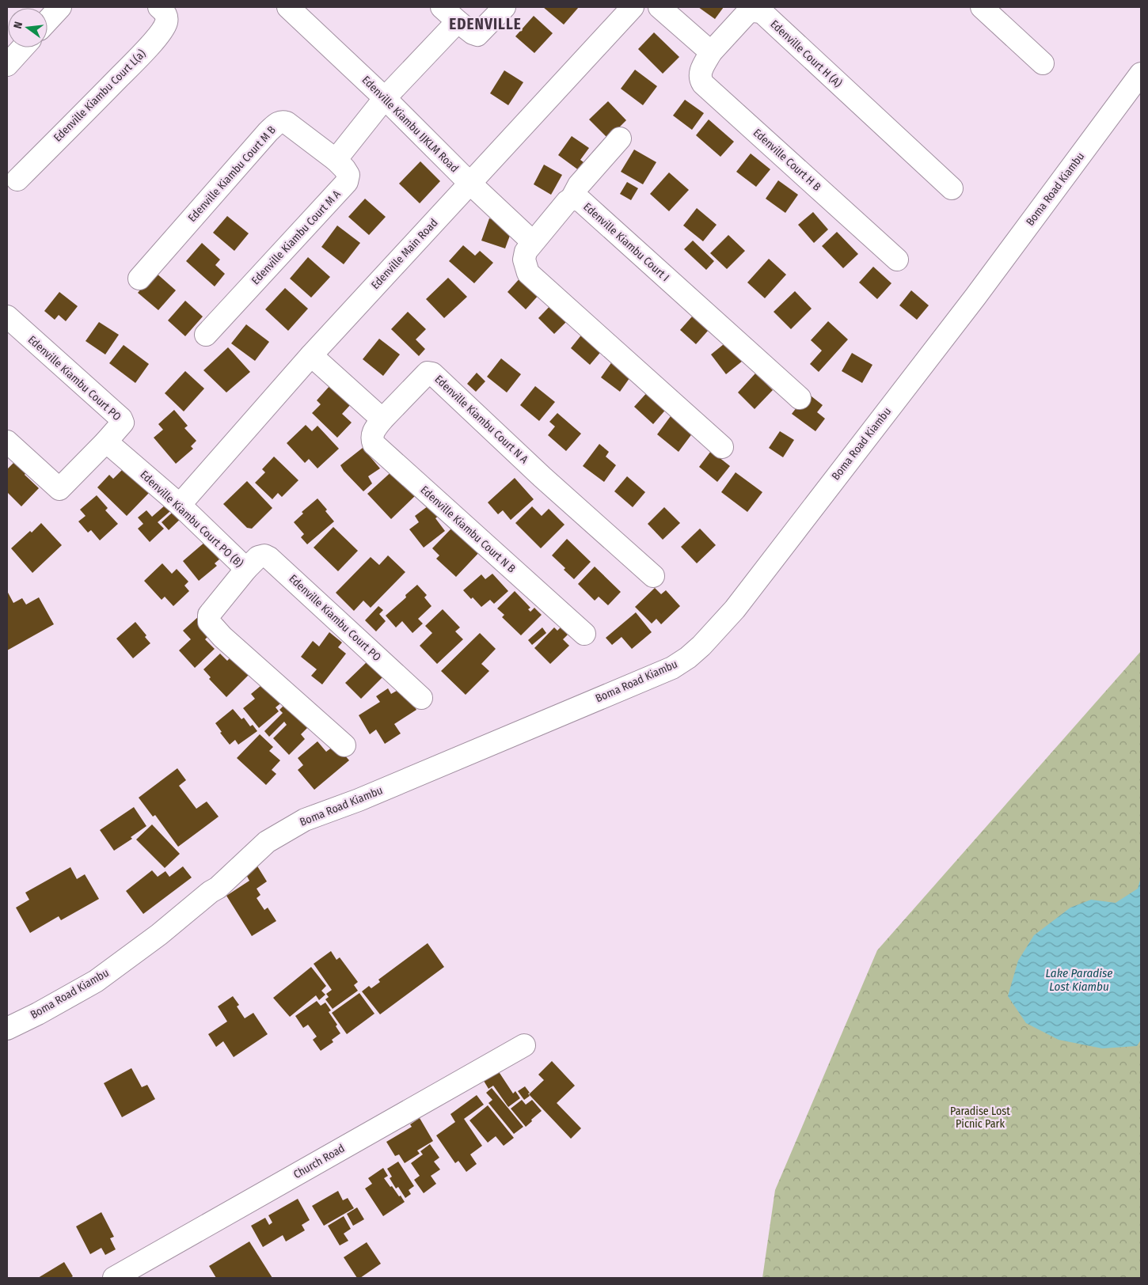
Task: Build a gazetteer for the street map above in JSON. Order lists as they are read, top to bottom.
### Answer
{
  "streets": {
    "street": [
      "Edenville Court H (A)",
      "Edenville Kiambu Court L(a)",
      "Edenville Kiambu IJKLM Road",
      "Edenville Court H B",
      "Edenville Kiambu Court M B",
      "Boma Road Kiambu",
      "Edenville Kiambu Court M A",
      "Edenville Kiambu Court I",
      "Edenville Main Road",
      "Edenville Kiambu Court PO",
      "Edenville Kiambu Court N A",
      "Edenville Kiambu Court PO (B)",
      "Edenville Kiambu Court N B",
      "Church Road"
    ]
  },
  "crossings": [
    ["Edenville Court H (A)", "Edenville Court H B"],
    ["Edenville Kiambu IJKLM Road", "Edenville Kiambu Court I"],
    ["Edenville Kiambu IJKLM Road", "Edenville Main Road"],
    ["Edenville Kiambu Court M B", "Edenville Kiambu Court M A"],
    ["Edenville Main Road", "Edenville Kiambu Court PO (B)"],
    ["Edenville Kiambu Court PO", "Edenville Kiambu Court PO (B)"],
    ["Edenville Kiambu Court N A", "Edenville Kiambu Court N B"]
  ],
  "districts": ["EDENVILLE"],
  "water": ["Lake Paradise Lost Kiambu"],
  "parks": ["Paradise Lost Picnic Park"],
  "north": "left"
}
